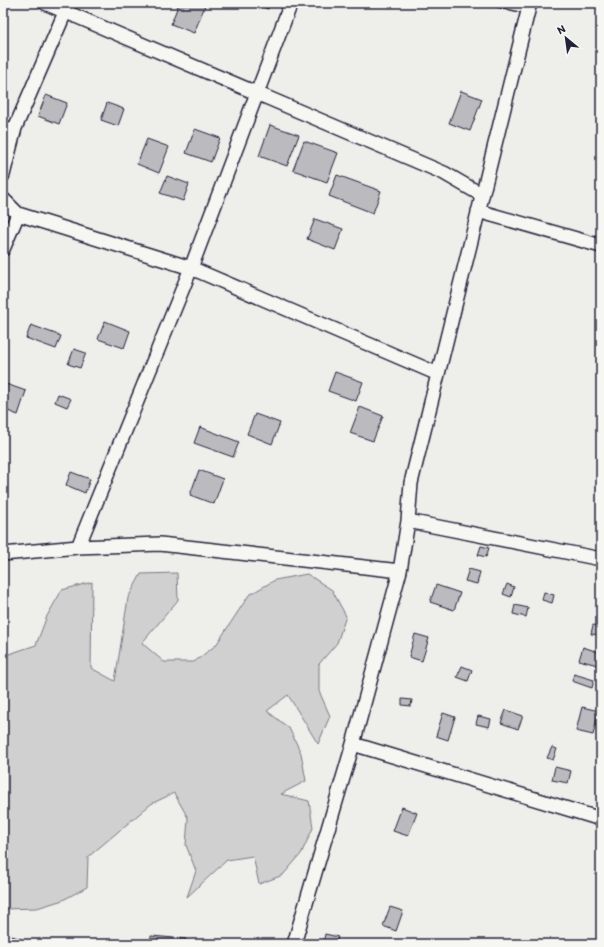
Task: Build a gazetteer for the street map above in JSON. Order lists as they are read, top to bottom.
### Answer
{
  "north": "top left"
}
